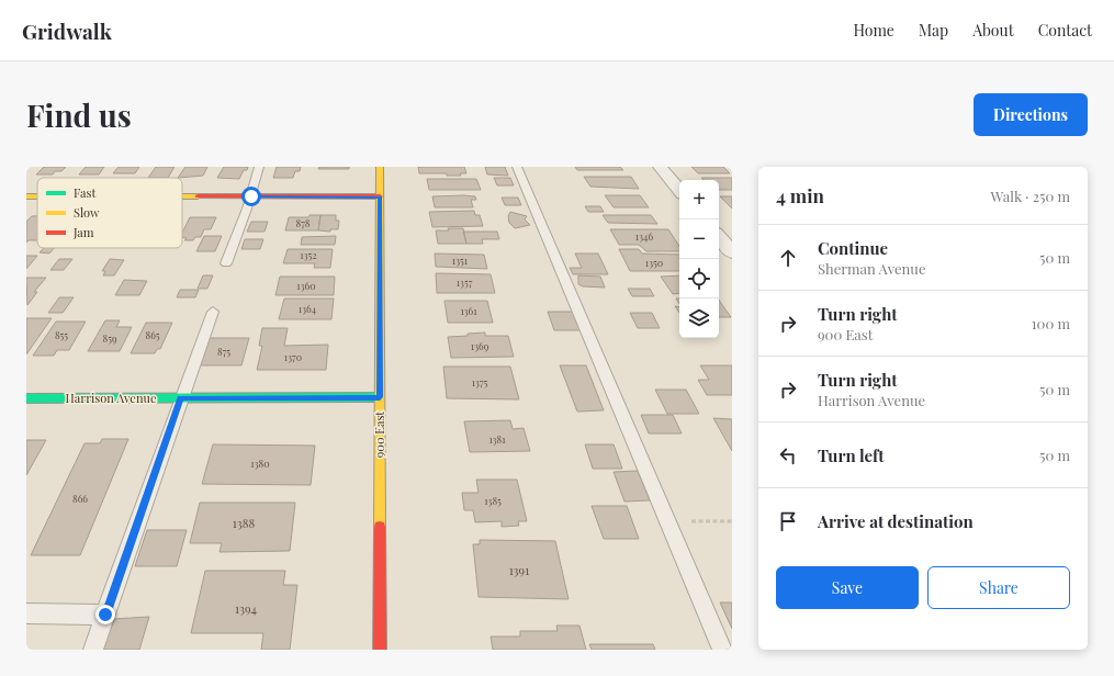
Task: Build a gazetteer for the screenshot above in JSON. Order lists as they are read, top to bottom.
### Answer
{
  "streets": {
    "street": ["Harrison Avenue", "900 East"]
  },
  "crossings": [
    ["Harrison Avenue", "900 East"]
  ],
  "house_numbers": [
    "878",
    "1346",
    "1352",
    "1351",
    "1350",
    "1357",
    "1360",
    "1364",
    "1361",
    "855",
    "865",
    "859",
    "1369",
    "875",
    "1370",
    "1375",
    "1381",
    "1380",
    "866",
    "1385",
    "1388",
    "1391",
    "1394"
  ],
  "legend": ["Fast", "Slow", "Jam"],
  "page": {
    "header": "Gridwalk",
    "nav": [
      "Home",
      "Map",
      "About",
      "Contact"
    ],
    "buttons": [
      "Directions",
      ["Save", "Share"]
    ],
    "title": "Find us",
    "heading": ["4 min", "Walk · 250 m"],
    "map_buttons": ["+", "−"],
    "list": [
      ["Continue", "Sherman Avenue", "50 m"],
      ["Turn right", "900 East", "100 m"],
      ["Turn right", "Harrison Avenue", "50 m"],
      ["Turn left", "50 m"],
      "Arrive at destination"
    ]
  }
}
